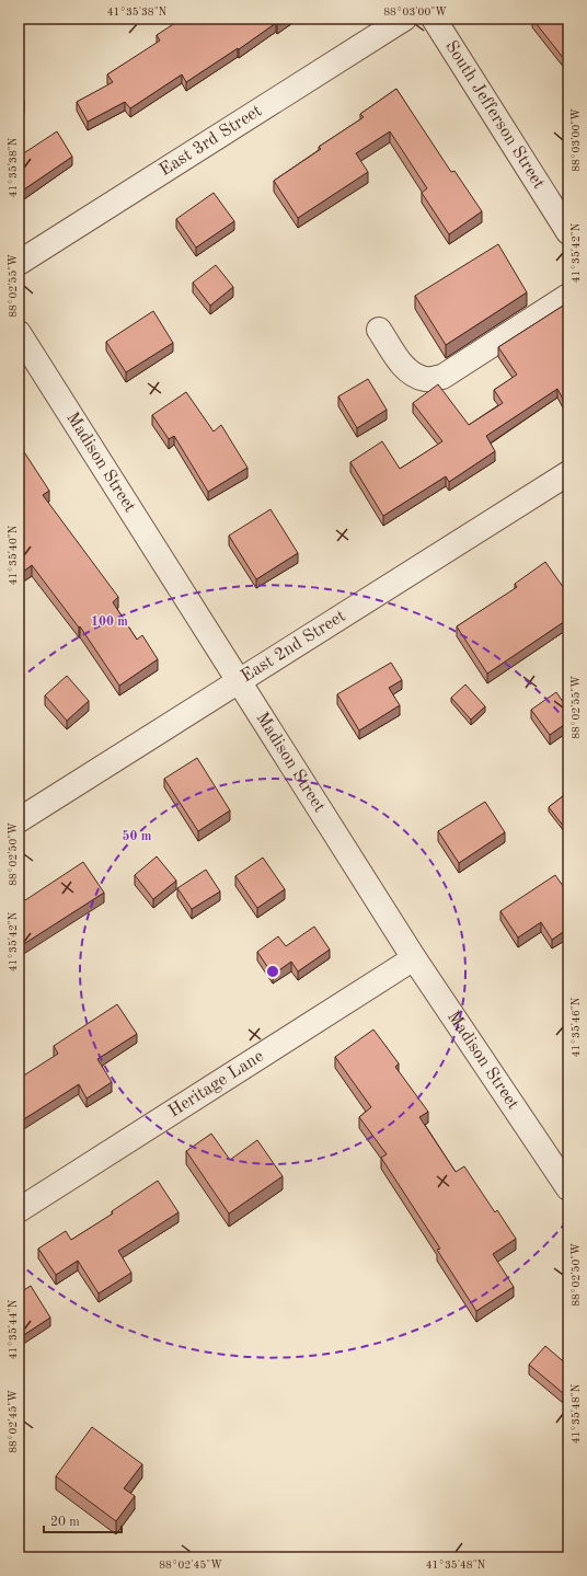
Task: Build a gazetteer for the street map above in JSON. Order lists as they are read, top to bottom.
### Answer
{
  "streets": {
    "street": [
      "South Jefferson Street",
      "East 3rd Street",
      "Madison Street",
      "East 2nd Street",
      "Heritage Lane"
    ]
  },
  "crossings": [
    ["Madison Street", "East 2nd Street"],
    ["Madison Street", "Heritage Lane"]
  ],
  "scale_bar": "20 m",
  "coordinates": [
    "41°35'38\"N",
    "88°03'00\"W",
    "41°35'42\"N",
    "88°02'55\"W",
    "41°35'40\"N",
    "88°02'50\"W",
    "41°35'46\"N",
    "41°35'44\"N",
    "41°35'48\"N",
    "88°02'45\"W"
  ],
  "rings": ["100 m", "50 m"]
}
